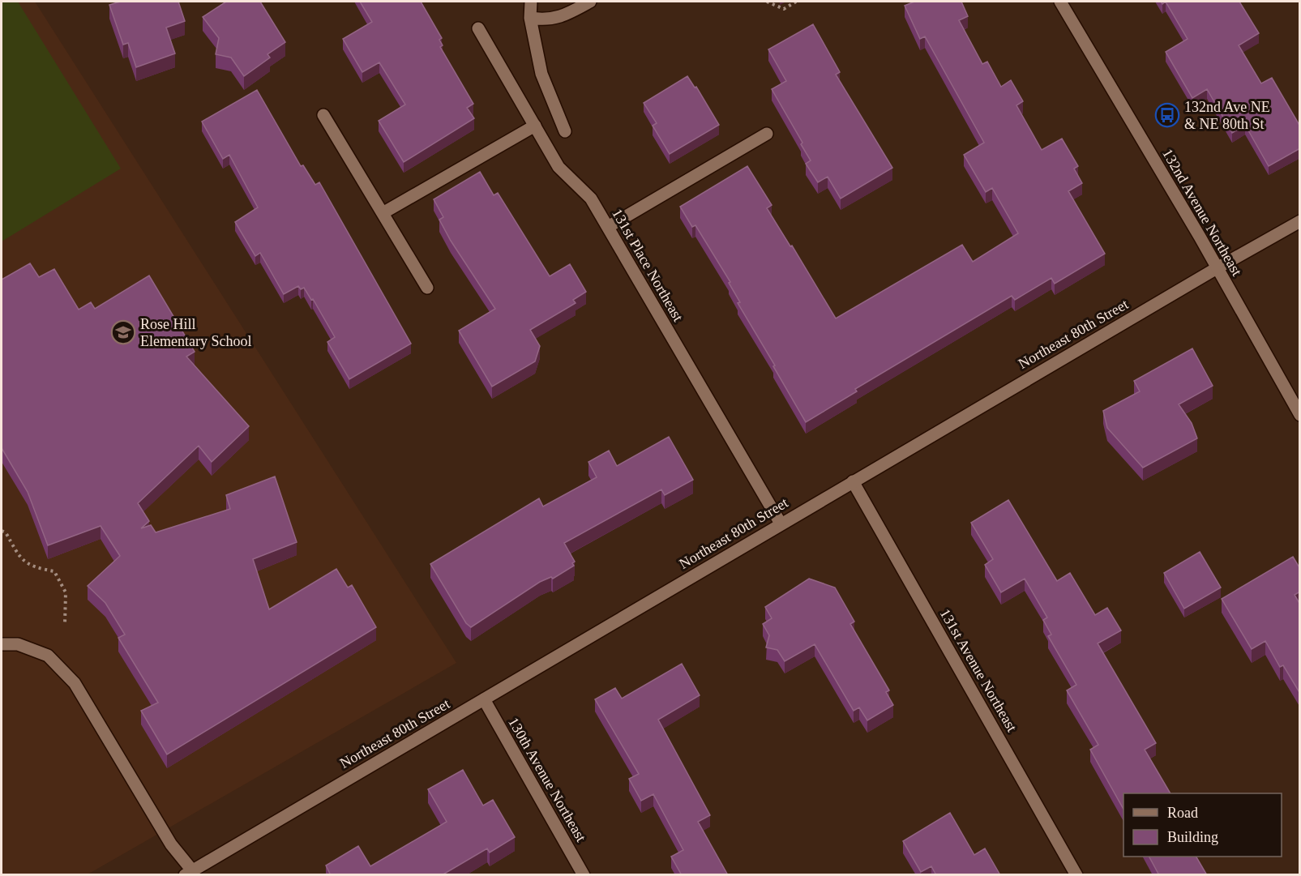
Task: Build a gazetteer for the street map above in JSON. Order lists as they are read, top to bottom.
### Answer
{
  "streets": {
    "street": [
      "132nd Avenue Northeast",
      "131st Place Northeast",
      "Northeast 80th Street",
      "131st Avenue Northeast",
      "130th Avenue Northeast"
    ]
  },
  "crossings": [
    ["132nd Avenue Northeast", "Northeast 80th Street"],
    ["131st Place Northeast", "Northeast 80th Street"],
    ["Northeast 80th Street", "131st Avenue Northeast"],
    ["Northeast 80th Street", "130th Avenue Northeast"]
  ],
  "places": {
    "bus stop": ["132nd Ave NE & NE 80th St"],
    "school or university": ["Rose Hill Elementary School"]
  },
  "legend": ["Road", "Building"]
}
